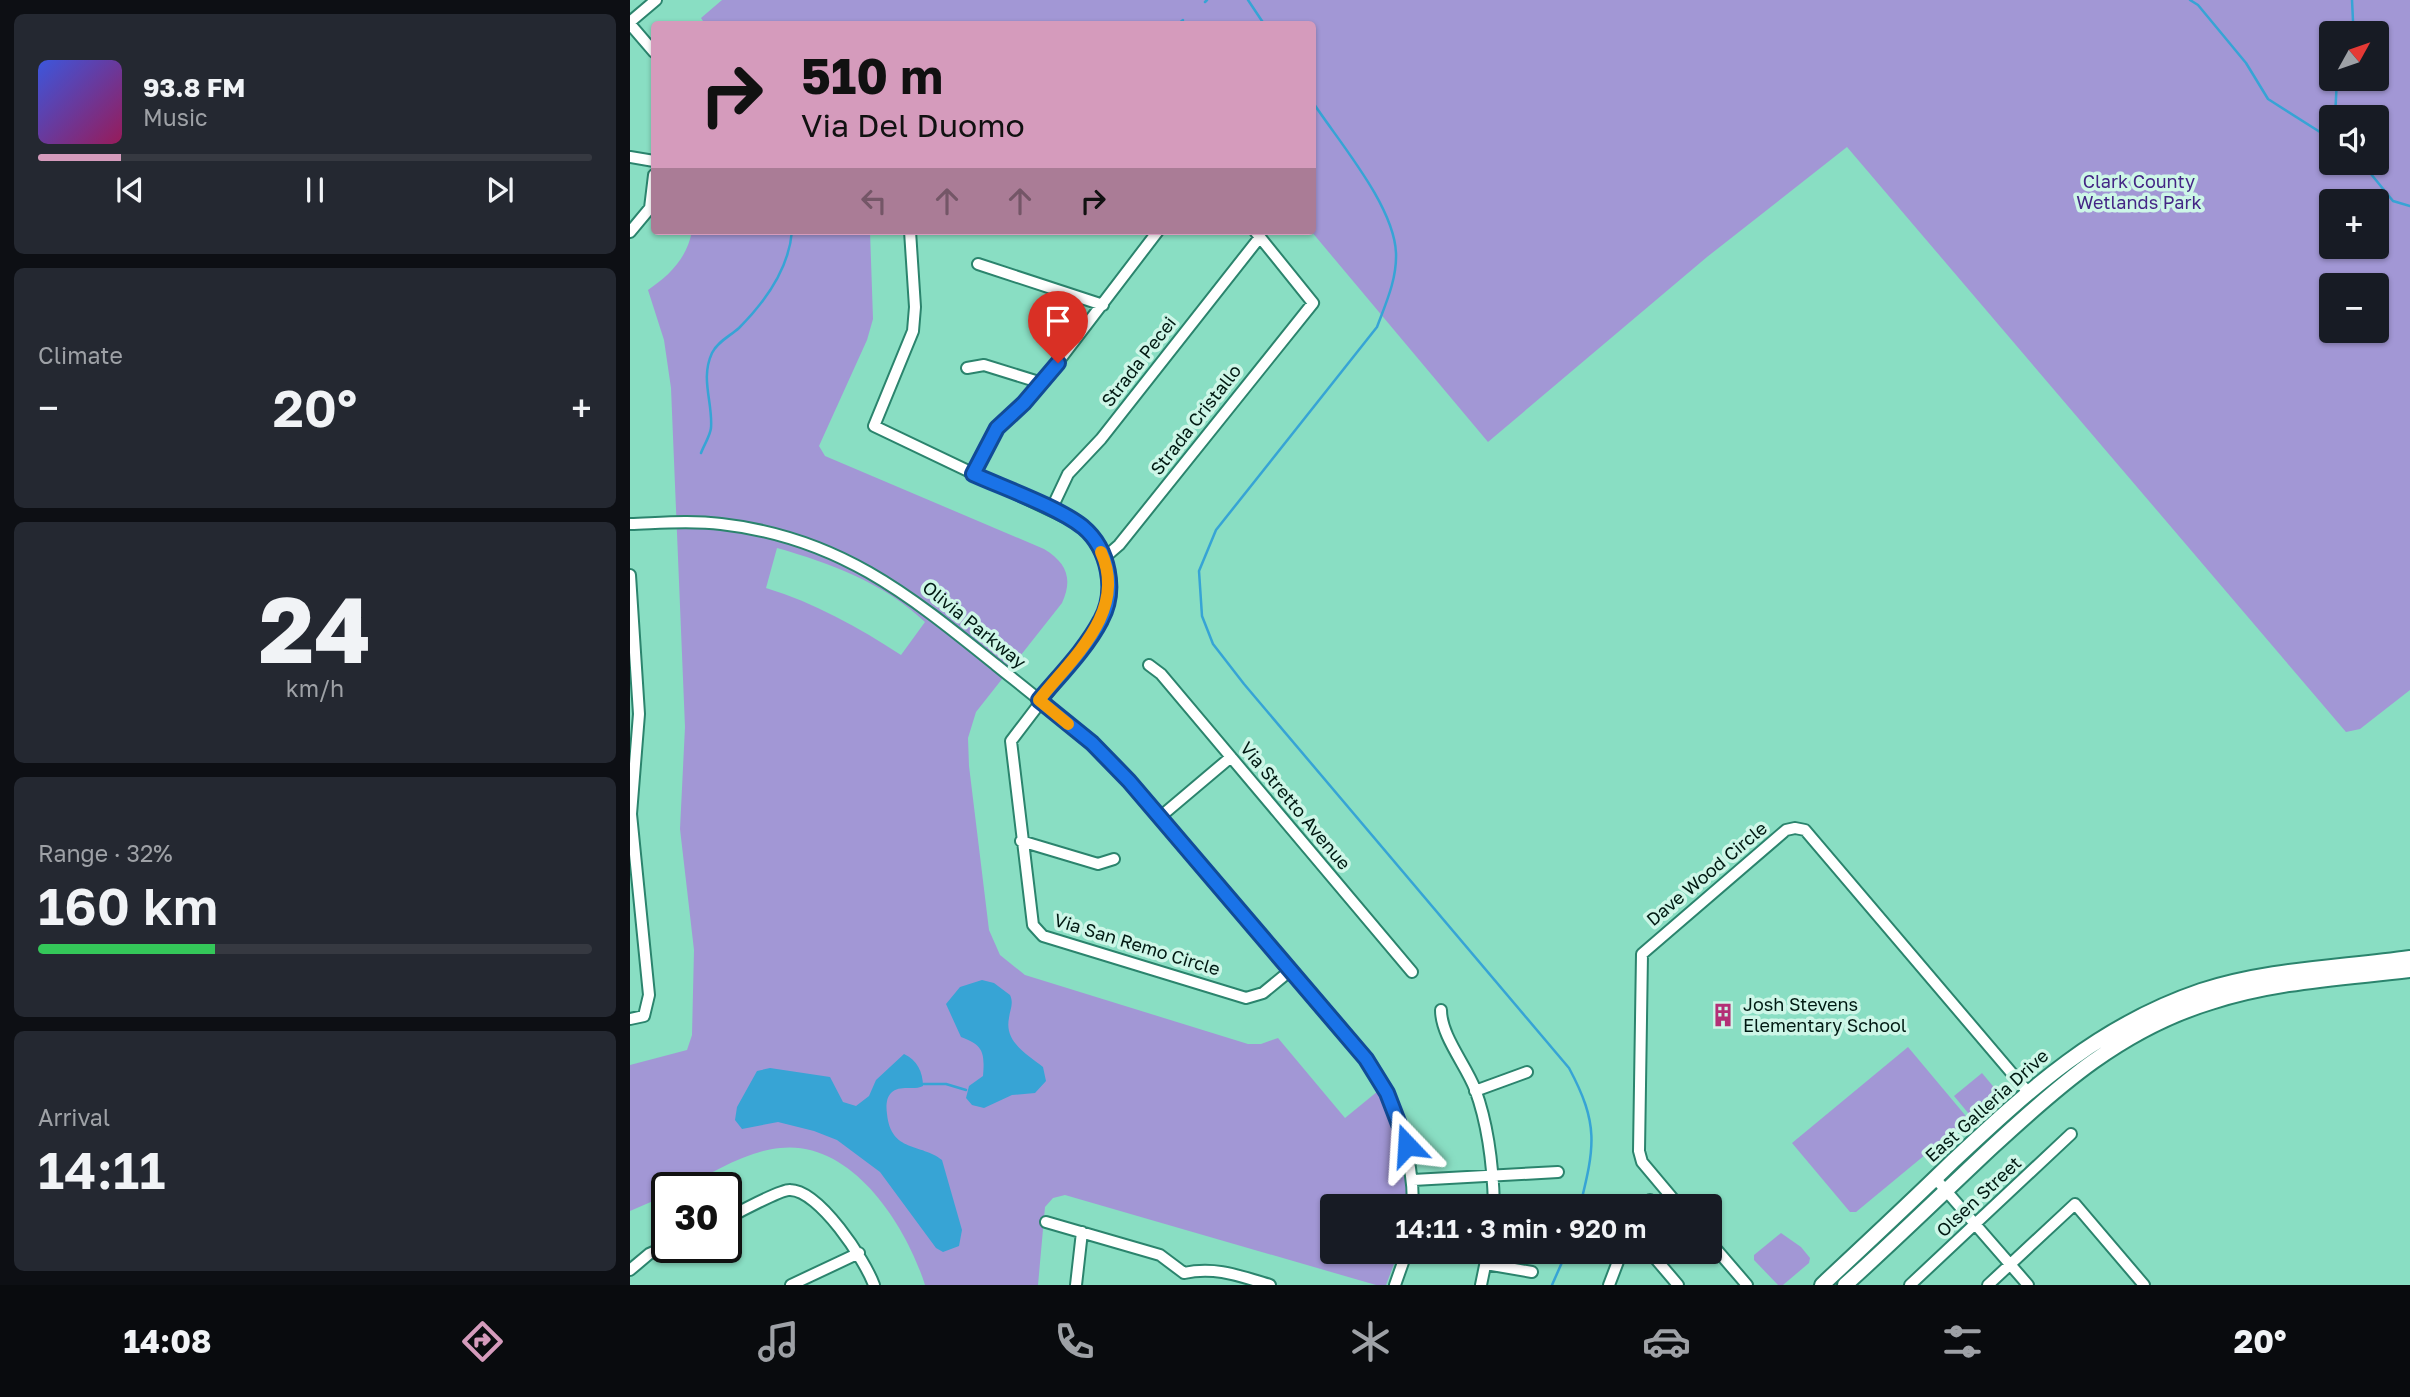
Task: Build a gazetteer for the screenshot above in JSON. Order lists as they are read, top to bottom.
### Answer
{
  "streets": {
    "main road": ["East Galleria Drive"],
    "street": [
      "Strada Pecei",
      "Strada Cristallo",
      "Olivia Parkway",
      "Via Stretto Avenue",
      "Dave Wood Circle",
      "Via San Remo Circle",
      "Olsen Street"
    ]
  },
  "crossings": [
    ["Strada Cristallo", "Via San Remo Circle"],
    ["Olivia Parkway", "Via San Remo Circle"],
    ["Dave Wood Circle", "East Galleria Drive"]
  ],
  "parks": ["Clark County Wetlands Park"],
  "places": {
    "building": ["Josh Stevens Elementary School"]
  },
  "north": "top right",
  "page": {
    "map_buttons": ["+", "−"],
    "turn": ["510 m", "Via Del Duomo"],
    "song": ["93.8 FM", "Music"],
    "tile": [
      "Climate",
      ["24", "km/h"],
      ["Range · 32%", "160 km"],
      ["Arrival", "14:11"]
    ],
    "heat": ["−", "20°", "+"],
    "limit": "30",
    "trip": "14:11 · 3 min · 920 m",
    "tabs": ["14:08", "20°"]
  }
}
